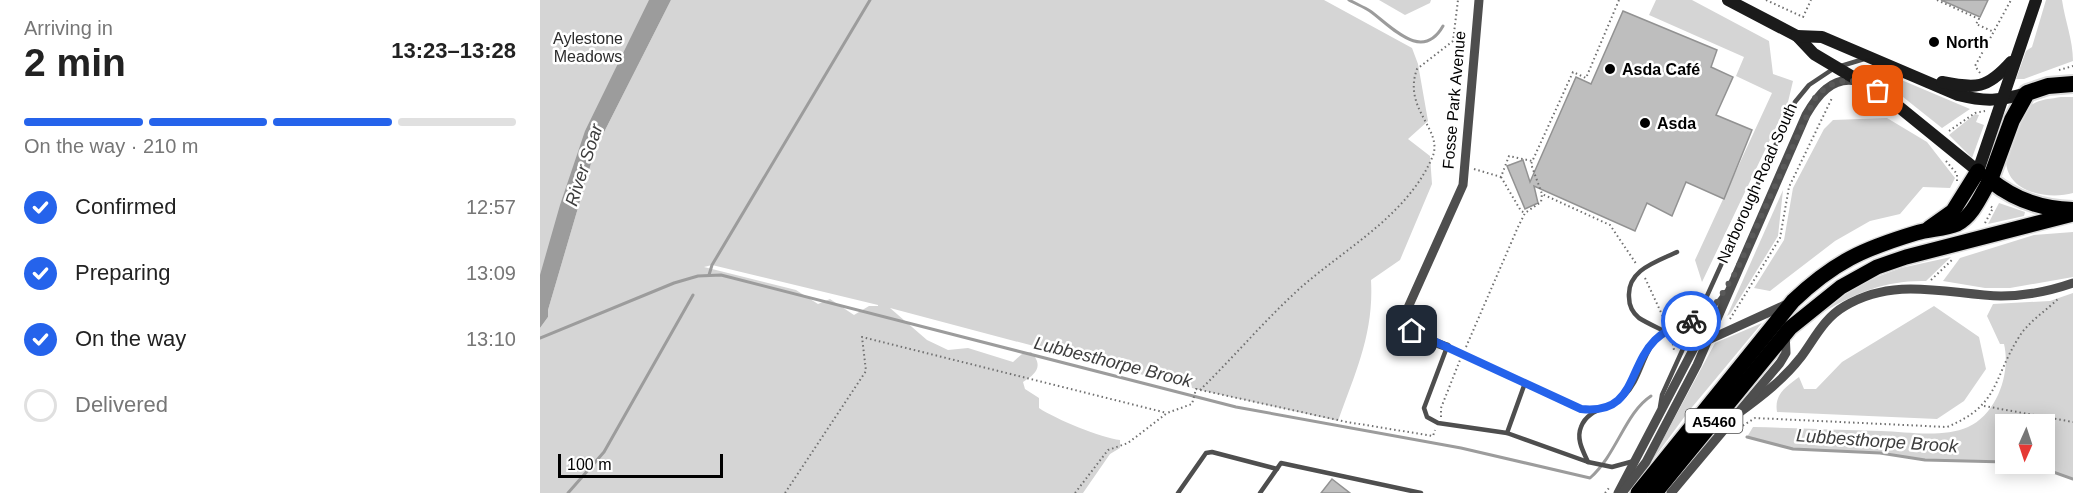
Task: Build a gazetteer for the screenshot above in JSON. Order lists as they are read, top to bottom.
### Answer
{
  "streets": {
    "main road": ["Narborough Road South", "A5460"],
    "street": ["Fosse Park Avenue"]
  },
  "water": ["River Soar", "Lubbesthorpe Brook"],
  "parks": ["Aylestone Meadows"],
  "places": ["North", "Asda Café", "Asda"],
  "scale_bar": "100 m",
  "north": "bottom",
  "page": {
    "heading": ["2 min", "Arriving in", "13:23–13:28"],
    "bar": "On the way · 210 m",
    "list": [
      ["Confirmed", "12:57"],
      ["Preparing", "13:09"],
      ["On the way", "13:10"],
      "Delivered"
    ],
    "scale": "100 m"
  }
}
